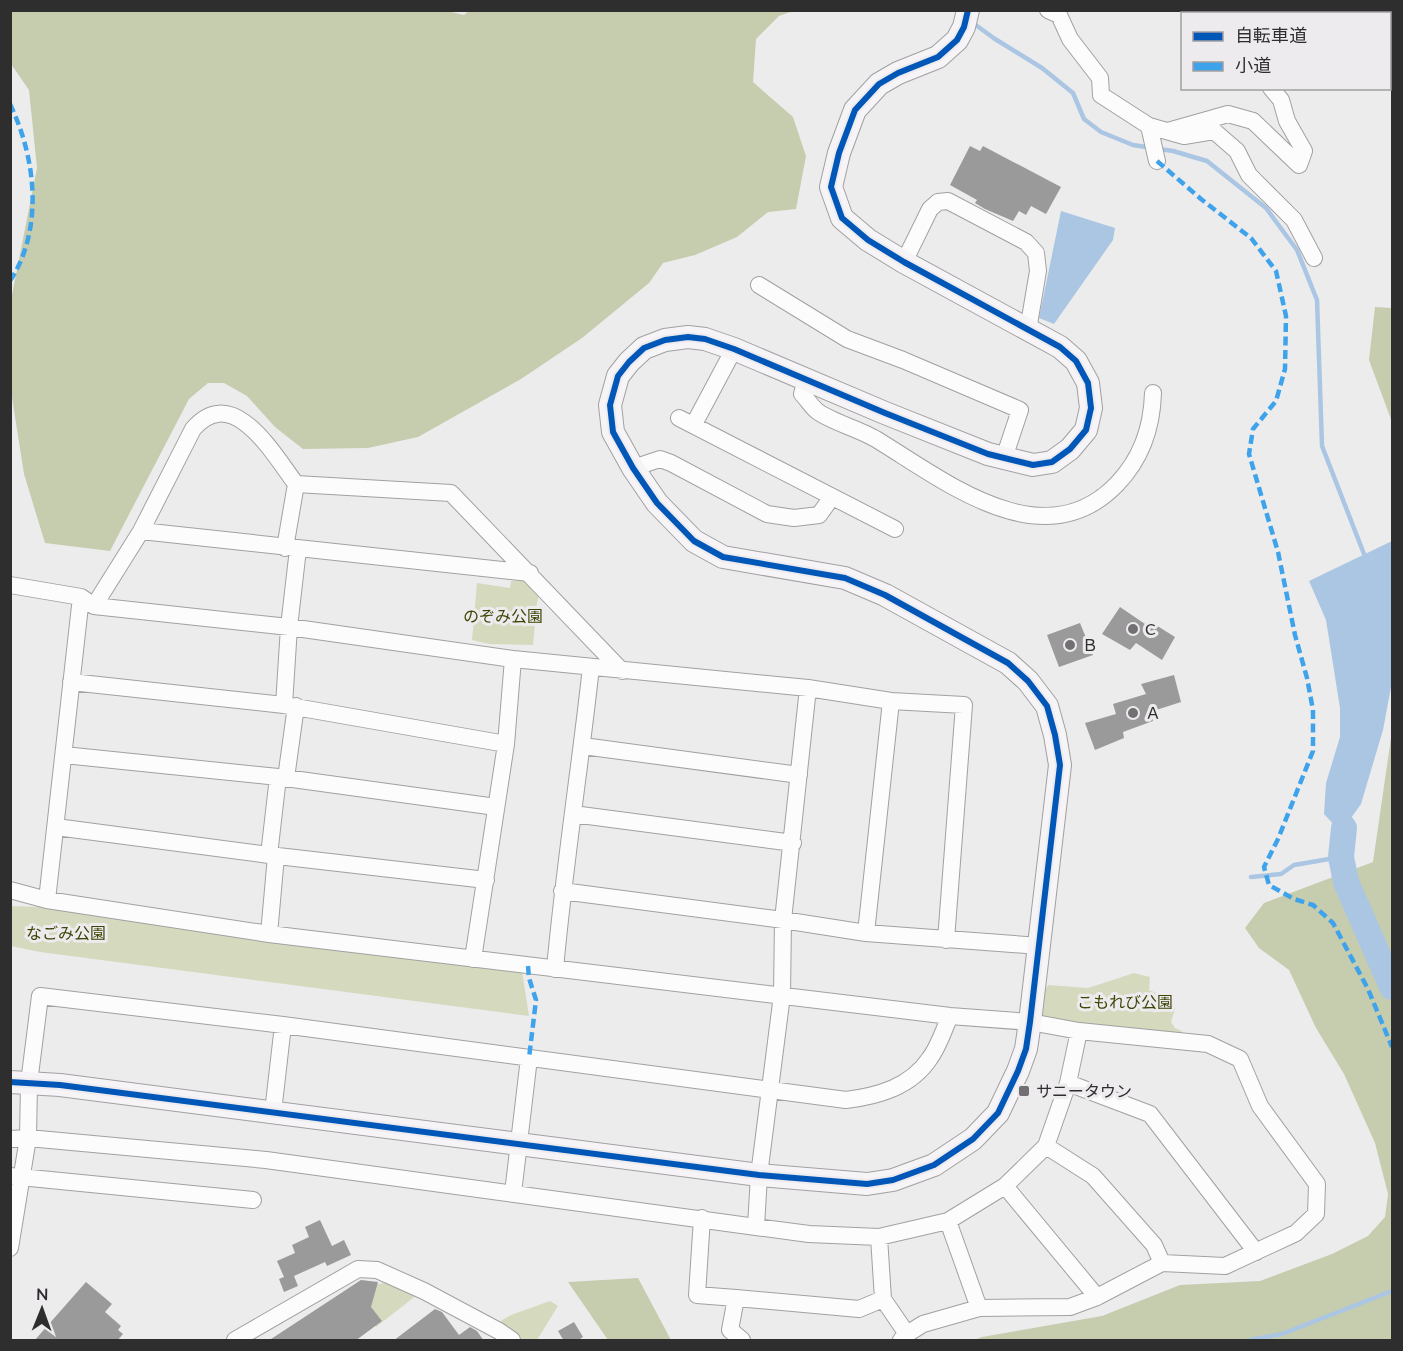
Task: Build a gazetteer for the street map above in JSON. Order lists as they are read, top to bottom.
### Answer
{
  "parks": ["のぞみ公園", "なごみ公園", "こもれび公園"],
  "places": {
    "other": ["C", "Ｂ", "Ａ"],
    "transit": ["サニータウン"]
  },
  "legend": ["自転車道", "小道"],
  "north": "top"
}
